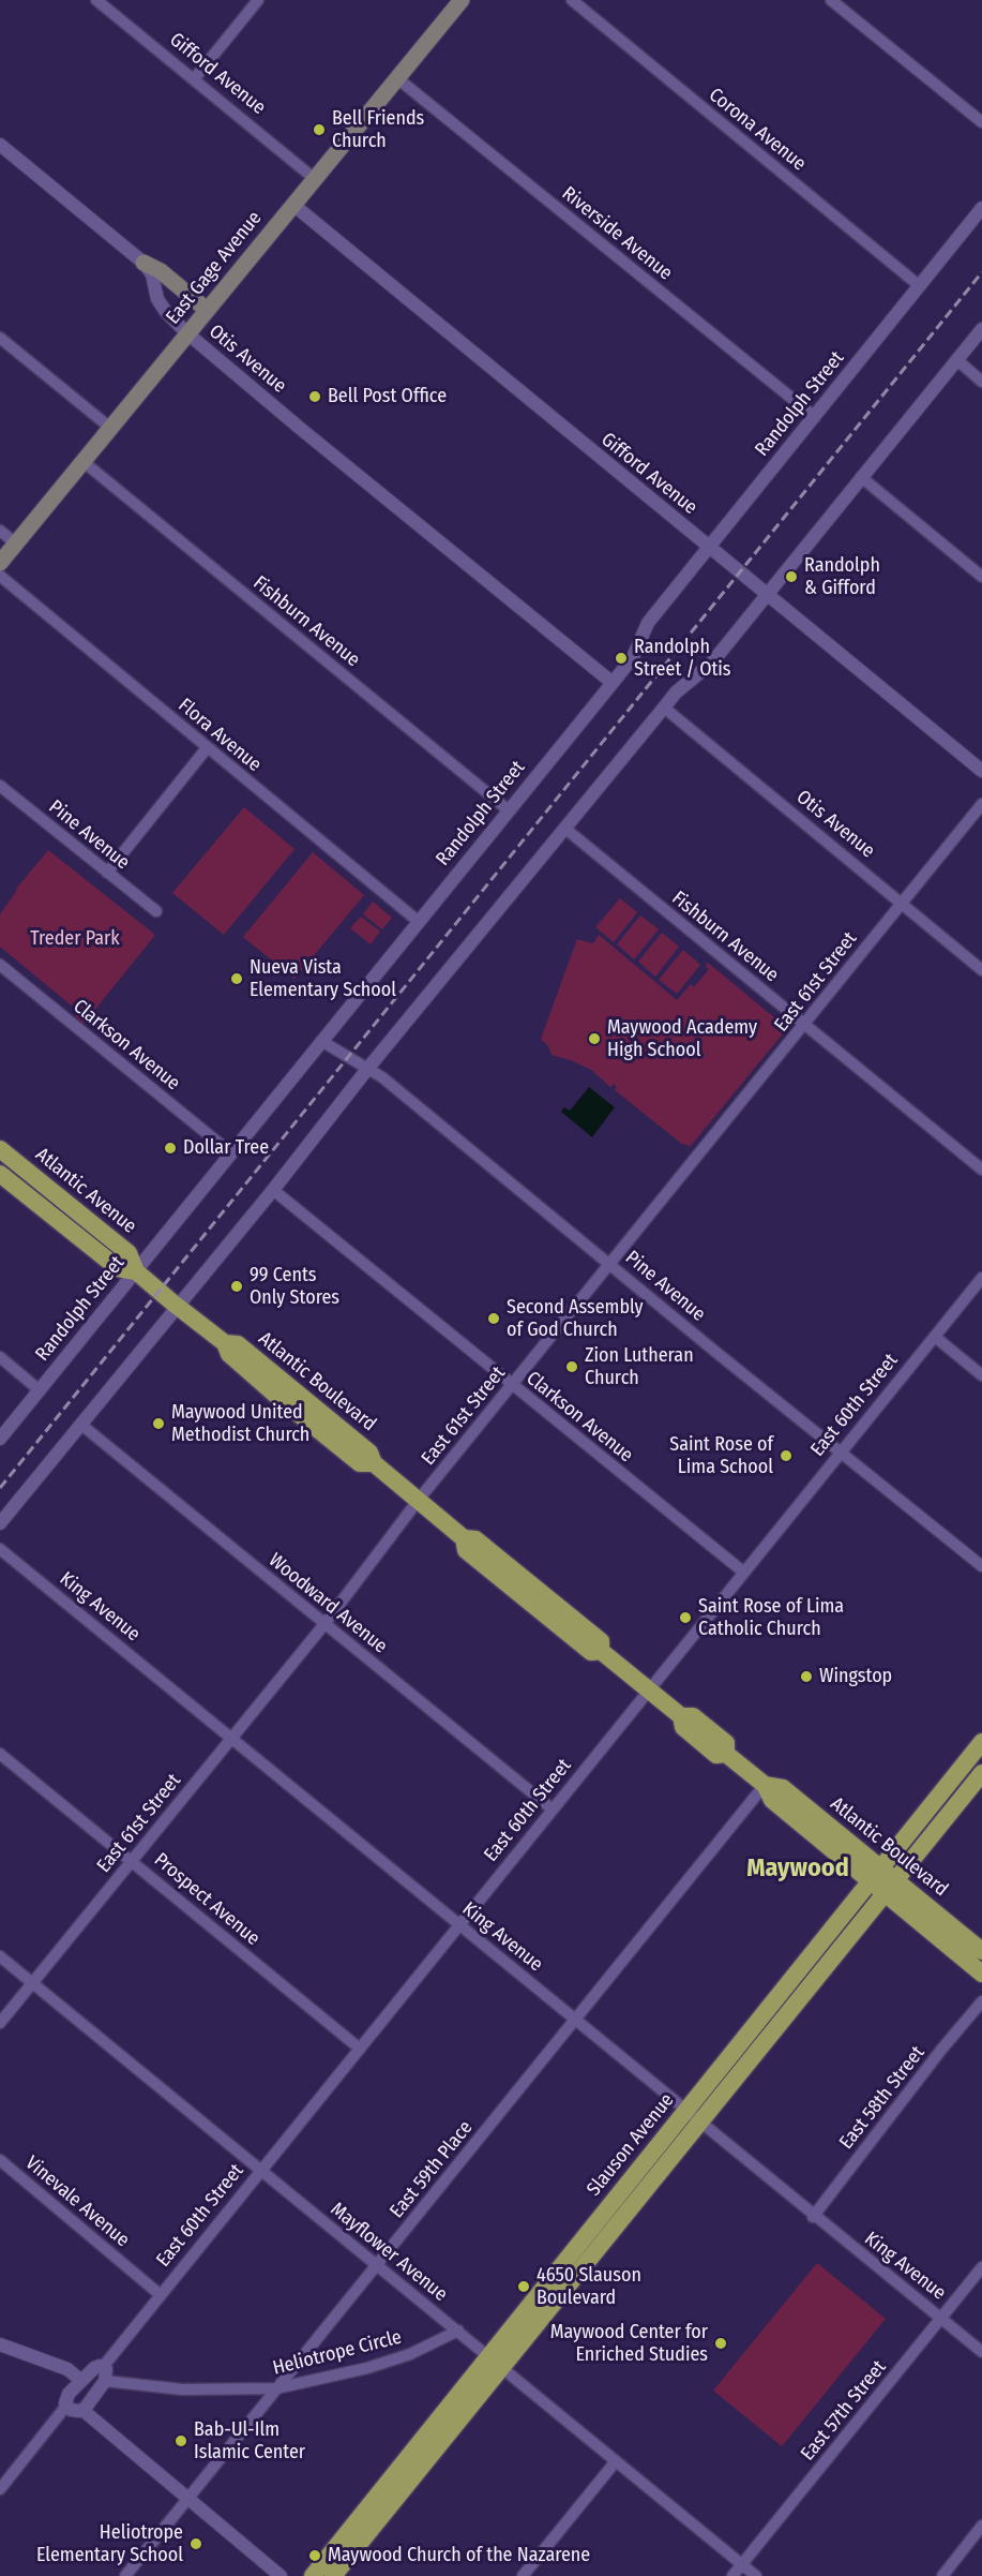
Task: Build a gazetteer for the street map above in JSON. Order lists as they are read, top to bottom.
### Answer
{
  "streets": {
    "main road": [
      "East Gage Avenue",
      "Atlantic Avenue",
      "Atlantic Boulevard",
      "Slauson Avenue"
    ],
    "street": [
      "Gifford Avenue",
      "Corona Avenue",
      "Riverside Avenue",
      "Otis Avenue",
      "Randolph Street",
      "Fishburn Avenue",
      "Flora Avenue",
      "Pine Avenue",
      "East 61st Street",
      "Clarkson Avenue",
      "East 60th Street",
      "Woodward Avenue",
      "King Avenue",
      "Prospect Avenue",
      "East 58th Street",
      "East 59th Place",
      "Vinevale Avenue",
      "Mayflower Avenue",
      "Heliotrope Circle",
      "East 57th Street"
    ]
  },
  "crossings": [
    ["Gifford Avenue", "East Gage Avenue"],
    ["Gifford Avenue", "Randolph Street"],
    ["Corona Avenue", "Randolph Street"],
    ["Riverside Avenue", "East Gage Avenue"],
    ["Riverside Avenue", "Randolph Street"],
    ["East Gage Avenue", "Otis Avenue"],
    ["East Gage Avenue", "Fishburn Avenue"],
    ["Otis Avenue", "Randolph Street"],
    ["Otis Avenue", "East 61st Street"],
    ["Randolph Street", "Fishburn Avenue"],
    ["Randolph Street", "Flora Avenue"],
    ["Randolph Street", "Pine Avenue"],
    ["Randolph Street", "Clarkson Avenue"],
    ["Randolph Street", "Atlantic Avenue"],
    ["Fishburn Avenue", "East 61st Street"],
    ["Pine Avenue", "East 61st Street"],
    ["Pine Avenue", "East 60th Street"],
    ["East 61st Street", "Clarkson Avenue"],
    ["East 61st Street", "Atlantic Boulevard"],
    ["East 61st Street", "Woodward Avenue"],
    ["East 61st Street", "King Avenue"],
    ["East 61st Street", "Prospect Avenue"],
    ["East 61st Street", "Mayflower Avenue"],
    ["Clarkson Avenue", "East 60th Street"],
    ["Atlantic Avenue", "Atlantic Boulevard"],
    ["Atlantic Boulevard", "East 60th Street"],
    ["Atlantic Boulevard", "Slauson Avenue"],
    ["Atlantic Boulevard", "East 59th Place"],
    ["East 60th Street", "Woodward Avenue"],
    ["East 60th Street", "King Avenue"],
    ["East 60th Street", "Prospect Avenue"],
    ["East 60th Street", "Vinevale Avenue"],
    ["East 60th Street", "Mayflower Avenue"],
    ["King Avenue", "East 58th Street"],
    ["King Avenue", "Slauson Avenue"],
    ["King Avenue", "East 59th Place"],
    ["King Avenue", "East 57th Street"],
    ["Slauson Avenue", "Mayflower Avenue"],
    ["East 59th Place", "Mayflower Avenue"],
    ["East 59th Place", "Heliotrope Circle"],
    ["Mayflower Avenue", "Heliotrope Circle"],
    ["Mayflower Avenue", "East 57th Street"]
  ],
  "districts": ["Maywood"],
  "parks": ["Treder Park"],
  "places": [
    "Bell Friends Church",
    "Bell Post Office",
    "Randolph & Gifford",
    "Randolph Street / Otis",
    "Nueva Vista Elementary School",
    "Maywood Academy High School",
    "Dollar Tree",
    "99 Cents Only Stores",
    "Second Assembly of God Church",
    "Zion Lutheran Church",
    "Maywood United Methodist Church",
    "Saint Rose of Lima School",
    "Saint Rose of Lima Catholic Church",
    "Wingstop",
    "4650 Slauson Boulevard",
    "Maywood Center for Enriched Studies",
    "Bab-Ul-Ilm Islamic Center",
    "Heliotrope Elementary School",
    "Maywood Church of the Nazarene"
  ]
}
